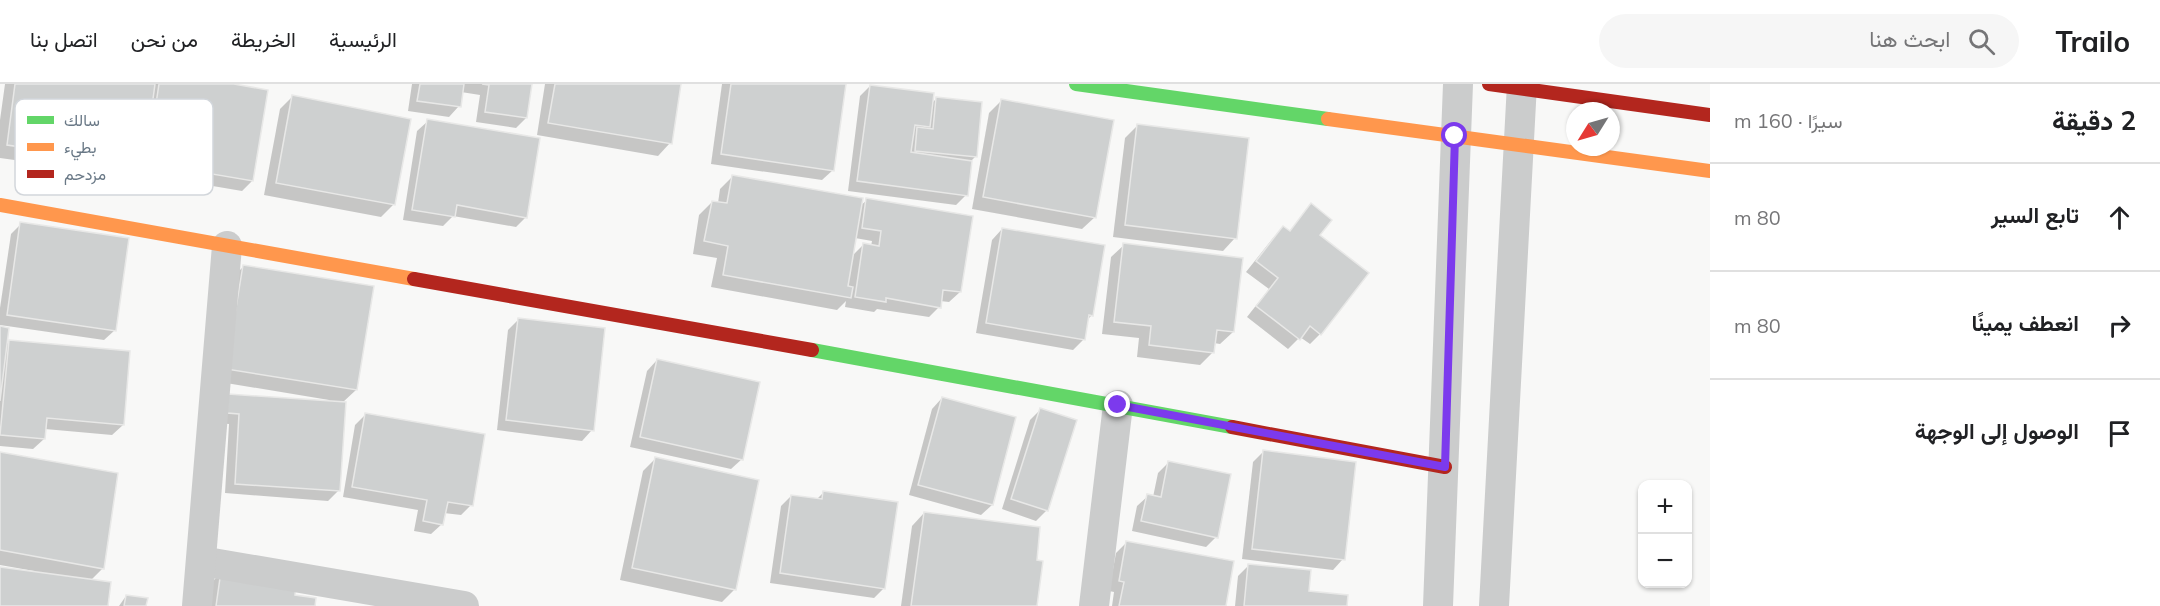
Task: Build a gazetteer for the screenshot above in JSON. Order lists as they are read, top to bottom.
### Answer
{
  "legend": ["سالك", "بطيء", "مزدحم"],
  "north": "bottom left",
  "page": {
    "header": "Trailo",
    "search": "ابحث هنا",
    "nav": [
      "الرئيسية",
      "الخريطة",
      "من نحن",
      "اتصل بنا"
    ],
    "heading": ["2 دقيقة", "سيرًا · 160 m"],
    "list": [
      ["تابع السير", "80 m"],
      ["انعطف يمينًا", "80 m"],
      "الوصول إلى الوجهة"
    ],
    "map_buttons": ["+", "−"]
  }
}
